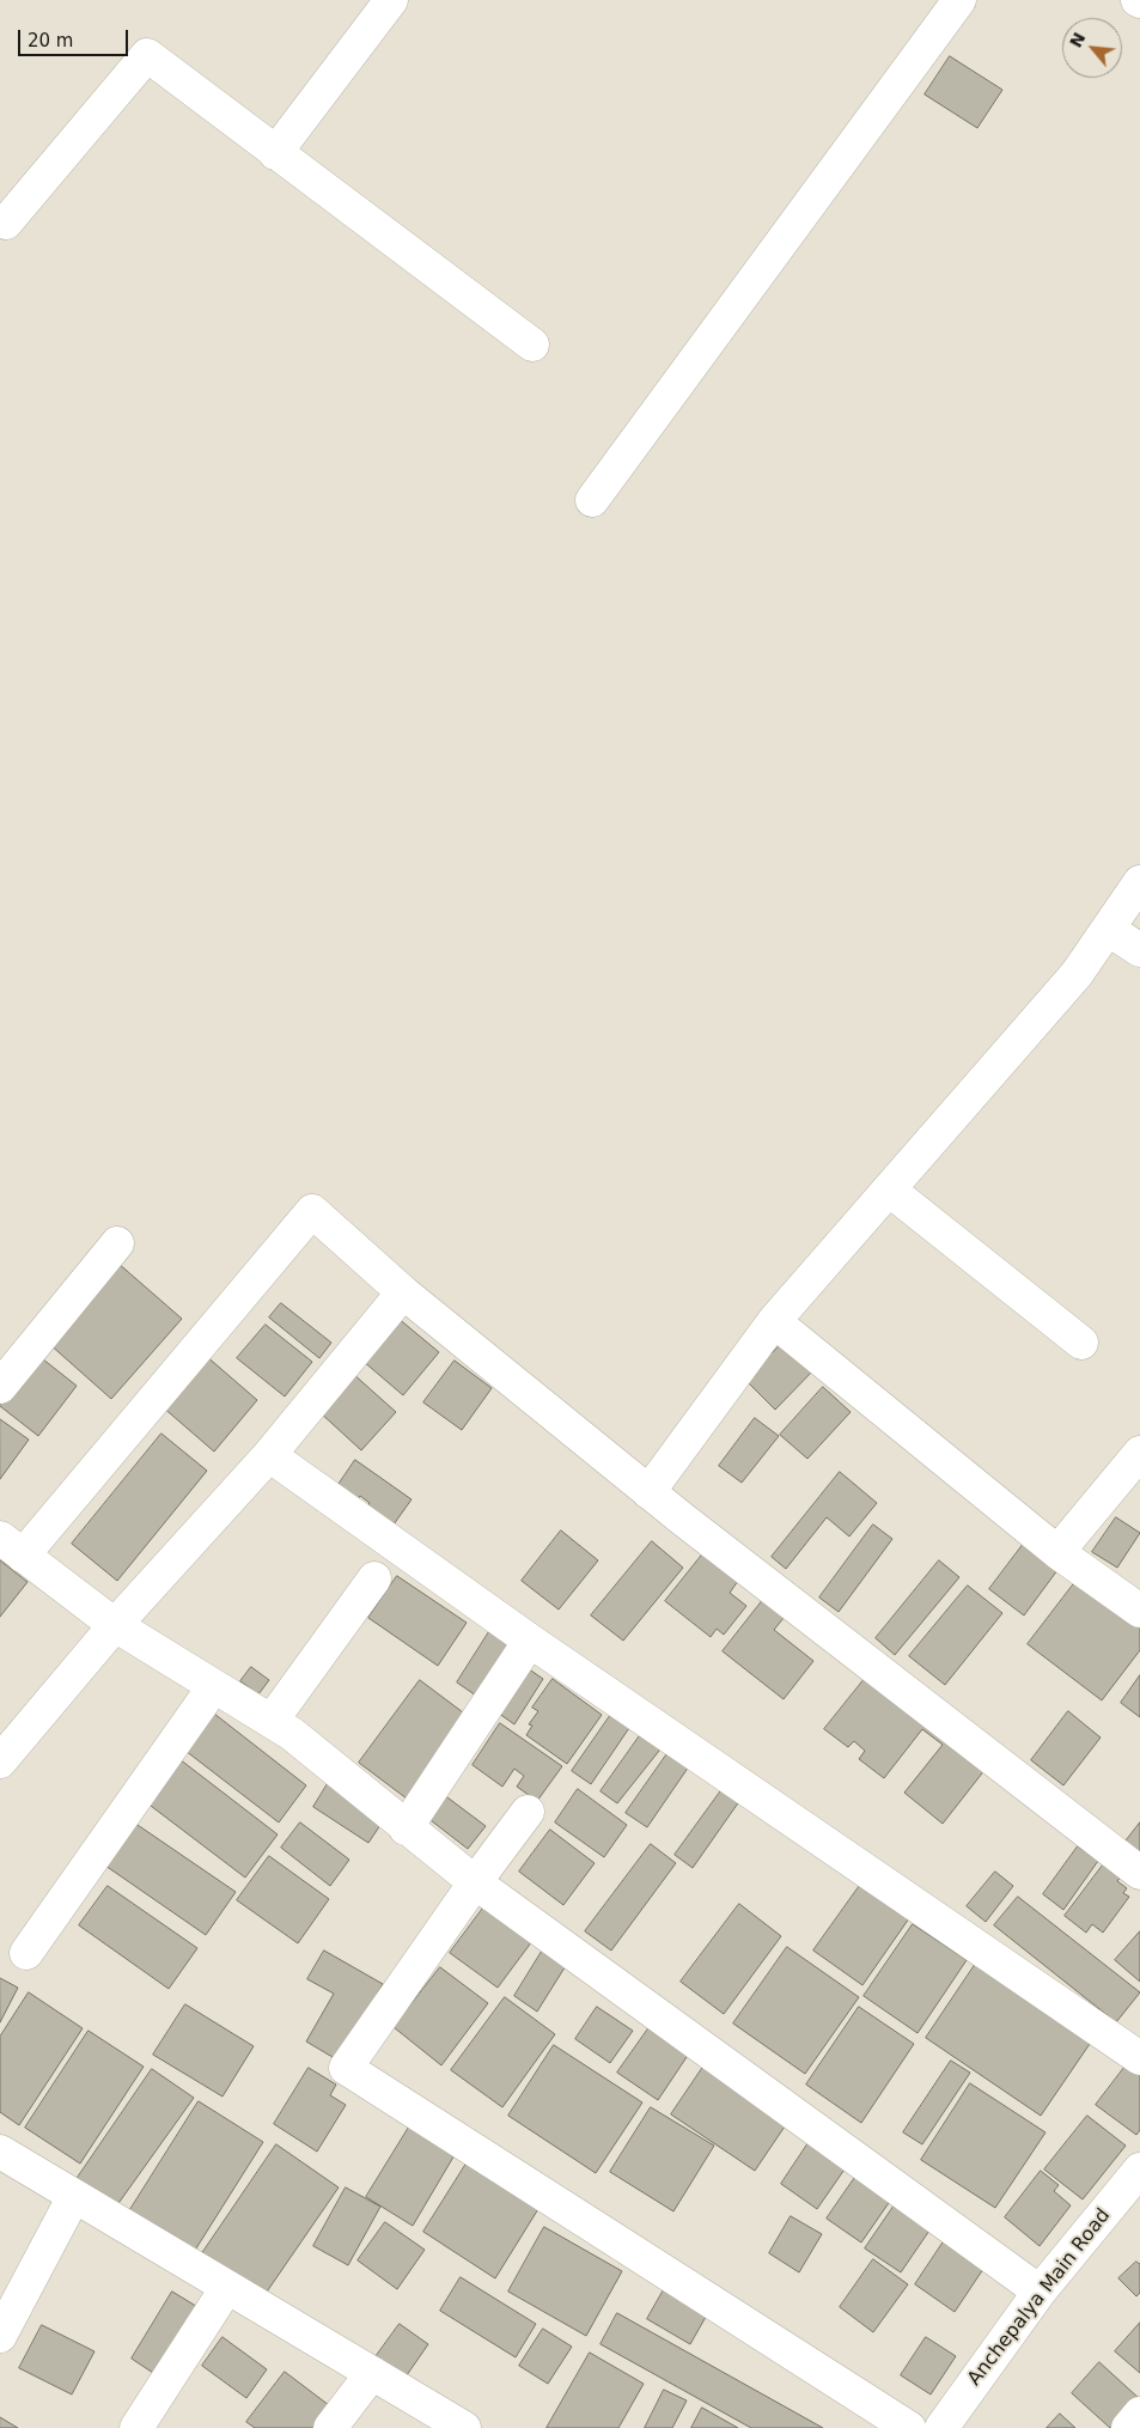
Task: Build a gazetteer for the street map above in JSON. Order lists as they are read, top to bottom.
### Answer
{
  "streets": {
    "street": ["Anchepalya Main Road"]
  },
  "scale_bar": "20 m",
  "north": "top left"
}
